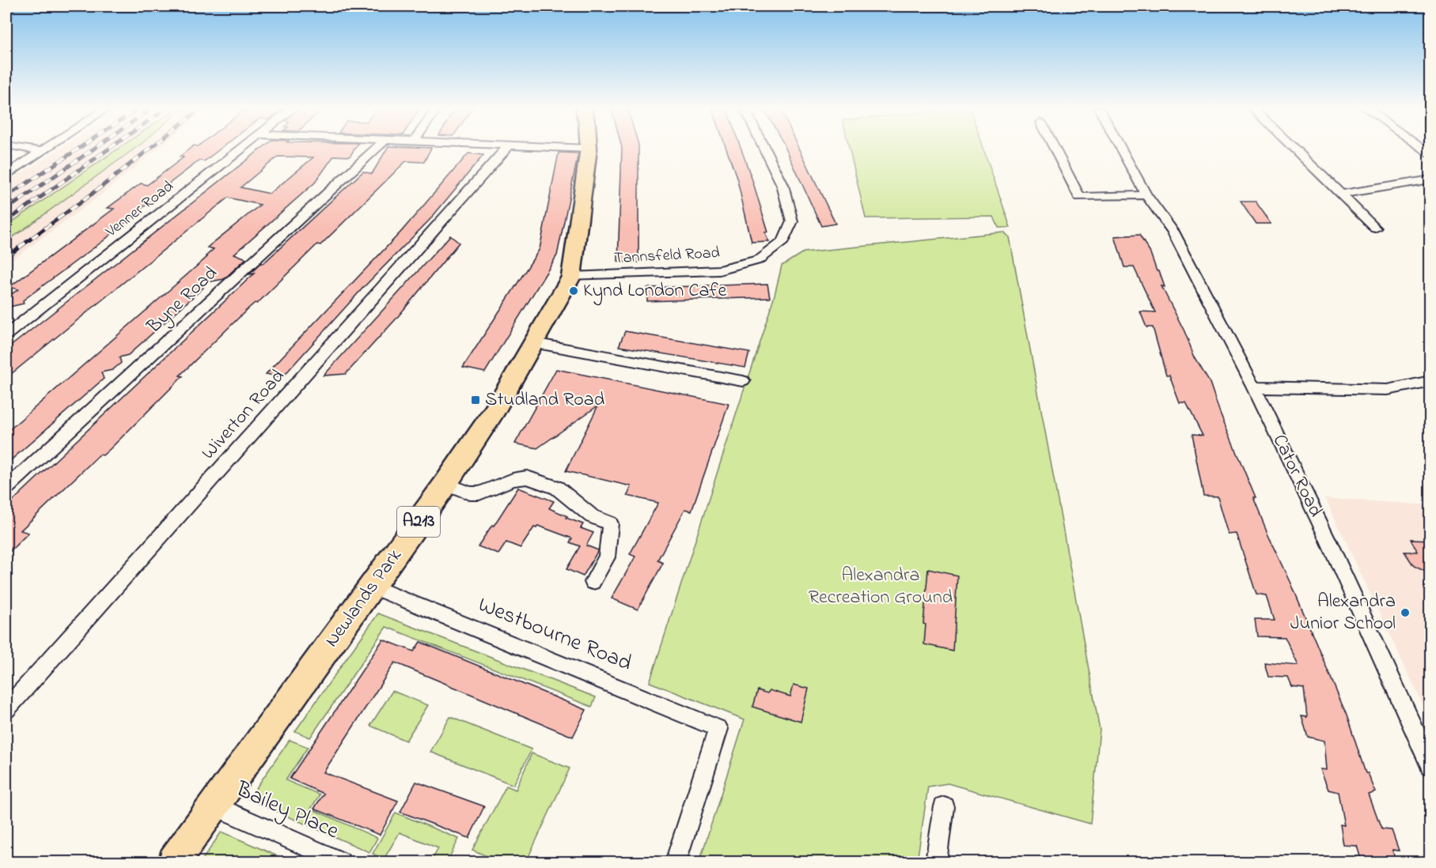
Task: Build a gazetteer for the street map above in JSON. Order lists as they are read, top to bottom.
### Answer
{
  "streets": {
    "main road": ["A213", "Newlands Park"],
    "street": [
      "Venner Road",
      "Tannsfeld Road",
      "Byne Road",
      "Wiverton Road",
      "Cator Road",
      "Westbourne Road",
      "Bailey Place"
    ]
  },
  "crossings": [
    ["Tannsfeld Road", "Newlands Park"],
    ["Newlands Park", "Westbourne Road"],
    ["Newlands Park", "Bailey Place"]
  ],
  "parks": ["Alexandra Recreation Ground"],
  "places": {
    "other": ["Kynd London Cafe", "Alexandra Junior School"],
    "transit": ["Studland Road"]
  }
}
